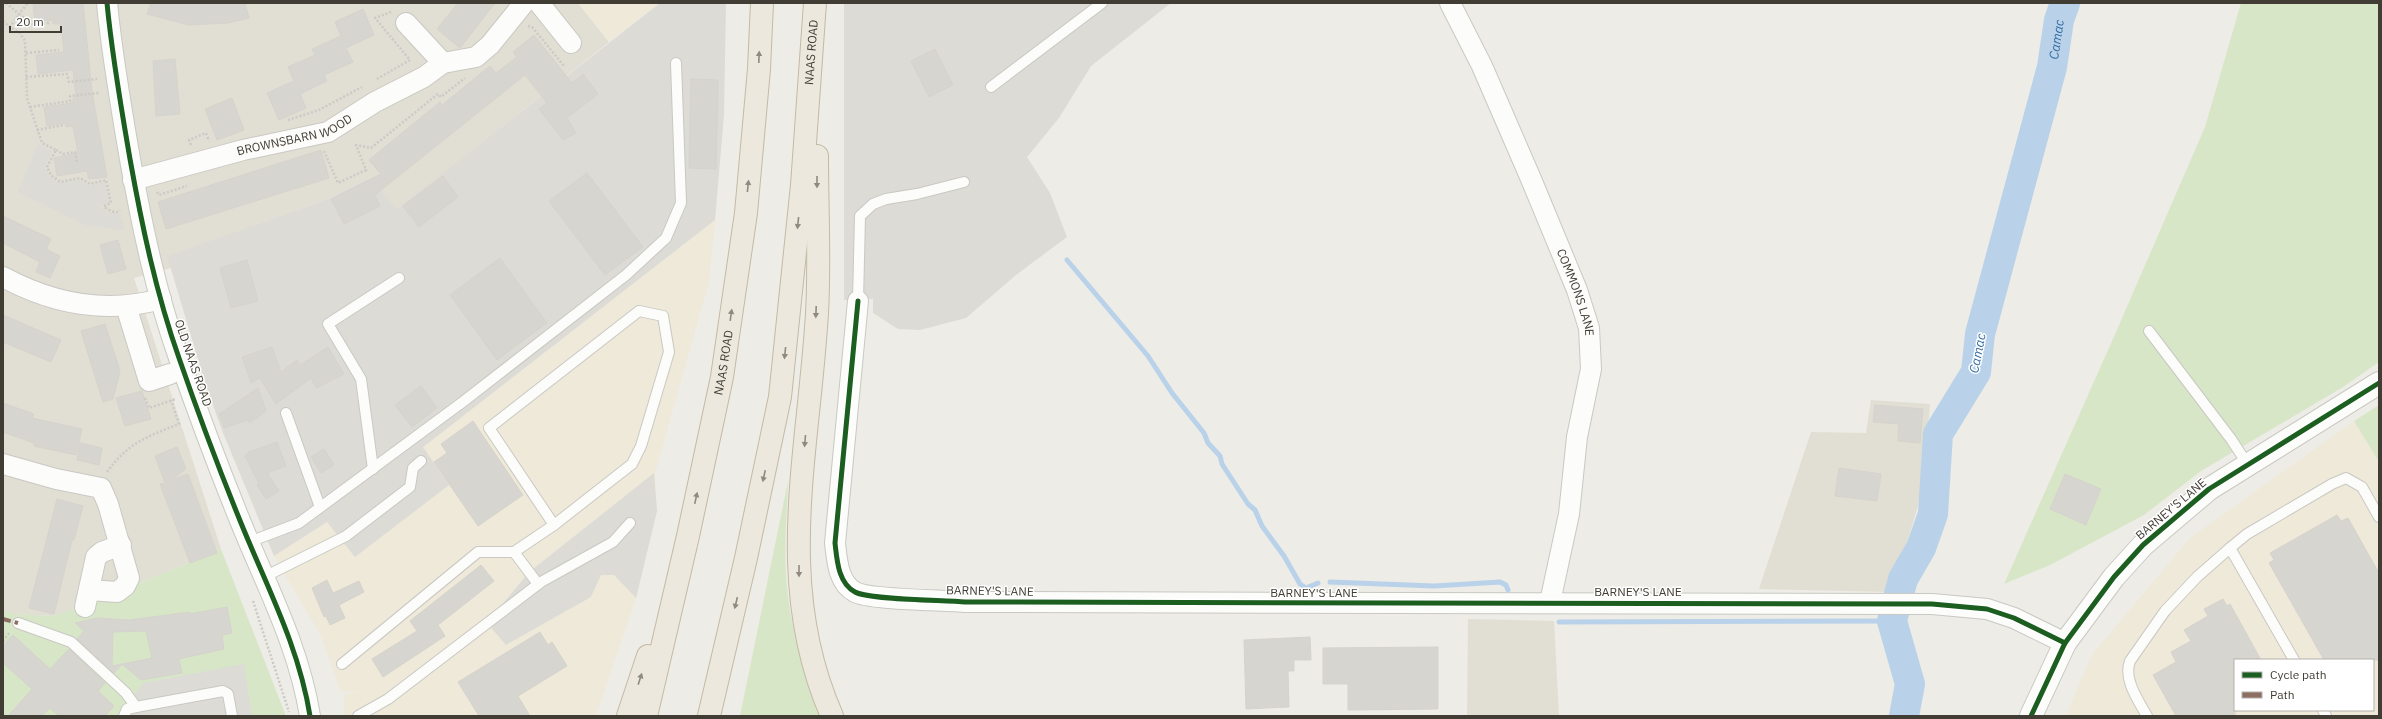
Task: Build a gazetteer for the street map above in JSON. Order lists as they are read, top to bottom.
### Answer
{
  "streets": {
    "highway": ["NAAS ROAD"],
    "street": [
      "BROWNSBARN WOOD",
      "COMMONS LANE",
      "OLD NAAS ROAD",
      "BARNEY'S LANE"
    ]
  },
  "crossings": [
    ["BROWNSBARN WOOD", "OLD NAAS ROAD"],
    ["COMMONS LANE", "BARNEY'S LANE"]
  ],
  "water": ["Camac"],
  "legend": ["Cycle path", "Path"],
  "scale_bar": "20 m"
}
